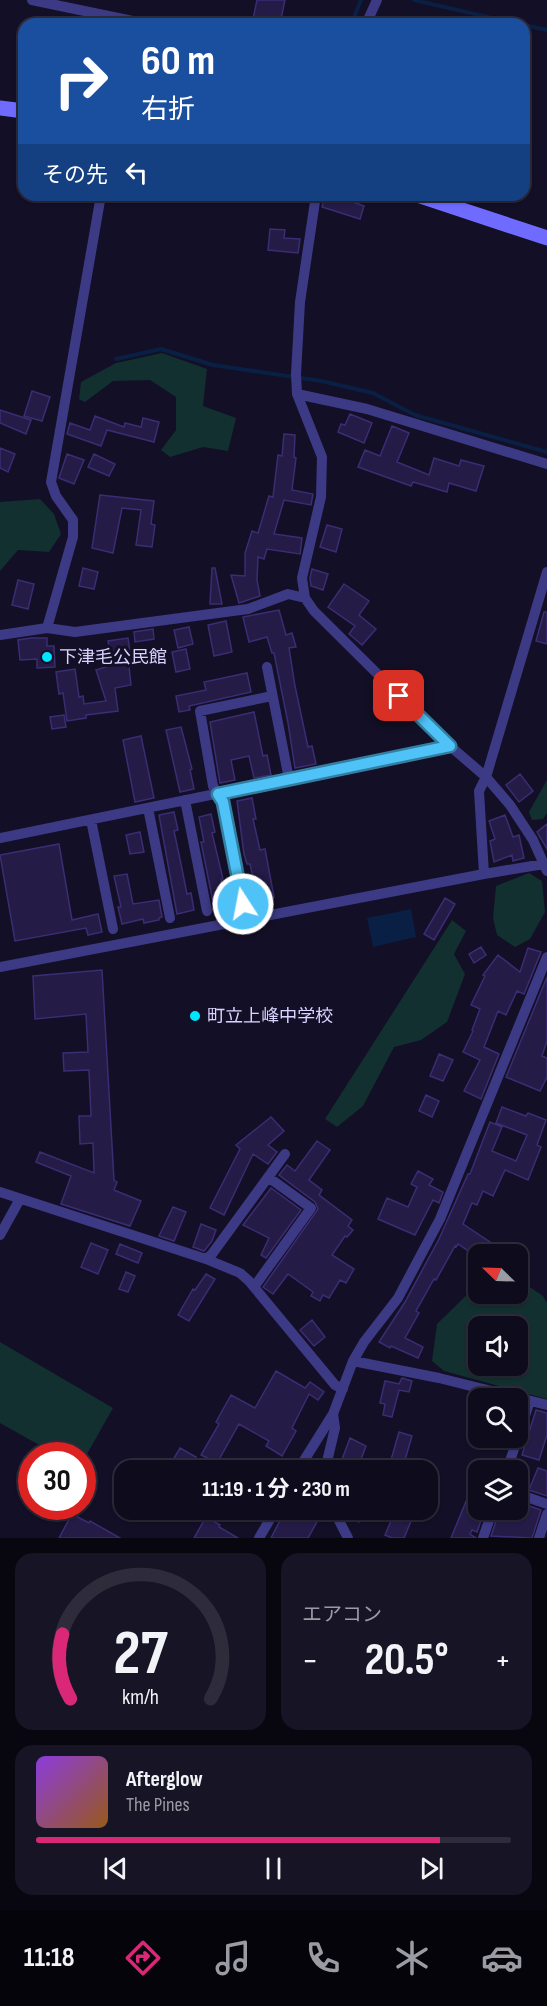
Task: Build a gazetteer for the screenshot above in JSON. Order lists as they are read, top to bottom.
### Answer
{
  "places": ["下津毛公民館", "町立上峰中学校"],
  "north": "top left",
  "page": {
    "turn": ["60 m", "右折"],
    "then": "その先",
    "limit": "30",
    "trip": "11:19 · 1 分 · 230 m",
    "tile": "エアコン",
    "heat": ["−", "20.5°", "+"],
    "song": ["Afterglow", "The Pines"],
    "tabs": "11:18",
    "gauge": ["27", "km/h"]
  }
}
